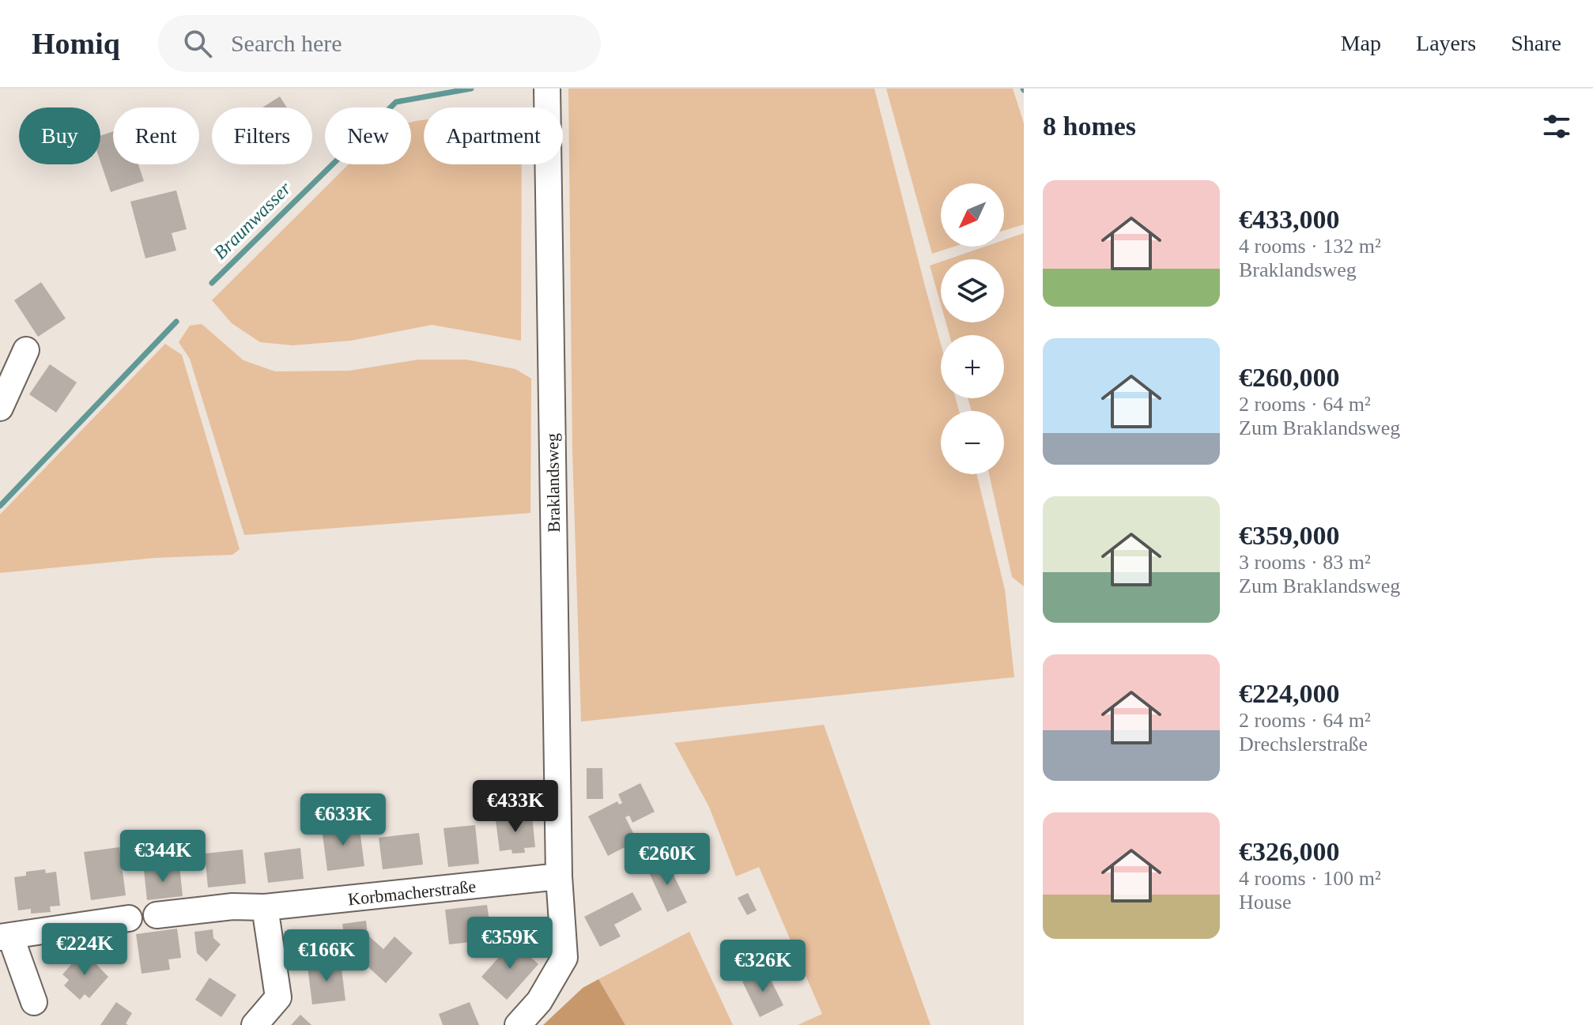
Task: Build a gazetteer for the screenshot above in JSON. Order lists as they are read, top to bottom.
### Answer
{
  "streets": {
    "street": ["Braklandsweg", "Korbmacherstraße"]
  },
  "crossings": [
    ["Braklandsweg", "Korbmacherstraße"]
  ],
  "water": ["Braunwasser"],
  "north": "bottom left",
  "page": {
    "header": "Homiq",
    "search": "Search here",
    "nav": ["Map", "Layers", "Share"],
    "heading": "8 homes",
    "chip": [
      "Buy",
      "Rent",
      "Filters",
      "New",
      "Apartment"
    ],
    "list": [
      {
        "name": "€433,000",
        "note": "4 rooms · 132 m² · Braklandsweg"
      },
      {
        "name": "€260,000",
        "note": "2 rooms · 64 m² · Zum Braklandsweg"
      },
      {
        "name": "€359,000",
        "note": "3 rooms · 83 m² · Zum Braklandsweg"
      },
      {
        "name": "€224,000",
        "note": "2 rooms · 64 m² · Drechslerstraße"
      },
      {
        "name": "€326,000",
        "note": "4 rooms · 100 m² · House"
      }
    ],
    "map_buttons": ["+", "−"],
    "price": [
      "€433K",
      "€633K",
      "€344K",
      "€260K",
      "€359K",
      "€224K",
      "€166K",
      "€326K"
    ]
  }
}
